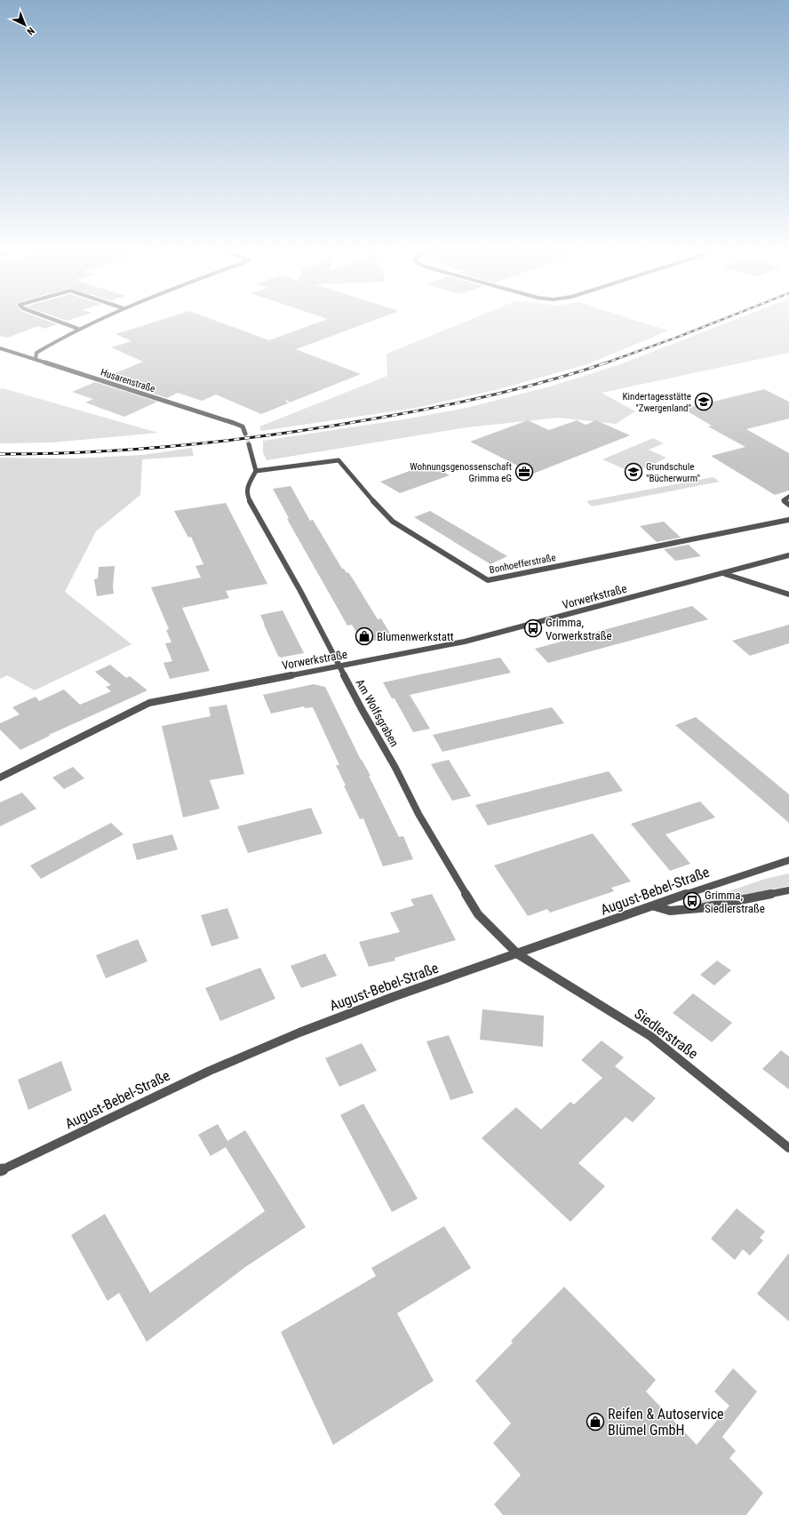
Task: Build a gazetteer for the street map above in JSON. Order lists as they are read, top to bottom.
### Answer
{
  "streets": {
    "street": [
      "Husarenstraße",
      "Bonhoefferstraße",
      "Vorwerkstraße",
      "Am Wolfsgraben",
      "August-Bebel-Straße",
      "Siedlerstraße"
    ]
  },
  "crossings": [
    ["Bonhoefferstraße", "Am Wolfsgraben"],
    ["Vorwerkstraße", "Am Wolfsgraben"],
    ["Am Wolfsgraben", "August-Bebel-Straße"],
    ["Am Wolfsgraben", "Siedlerstraße"],
    ["August-Bebel-Straße", "Siedlerstraße"]
  ],
  "places": {
    "school or university": ["Kindertagesstätte \"Zwergenland\"", "Grundschule \"Bücherwurm\""],
    "office": ["Wohnungsgenossenschaft Grimma eG"],
    "bus stop": ["Grimma, Vorwerkstraße", "Grimma, Siedlerstraße"],
    "shop": ["Blumenwerkstatt", "Reifen & Autoservice Blümel GmbH"]
  },
  "north": "bottom right"
}
